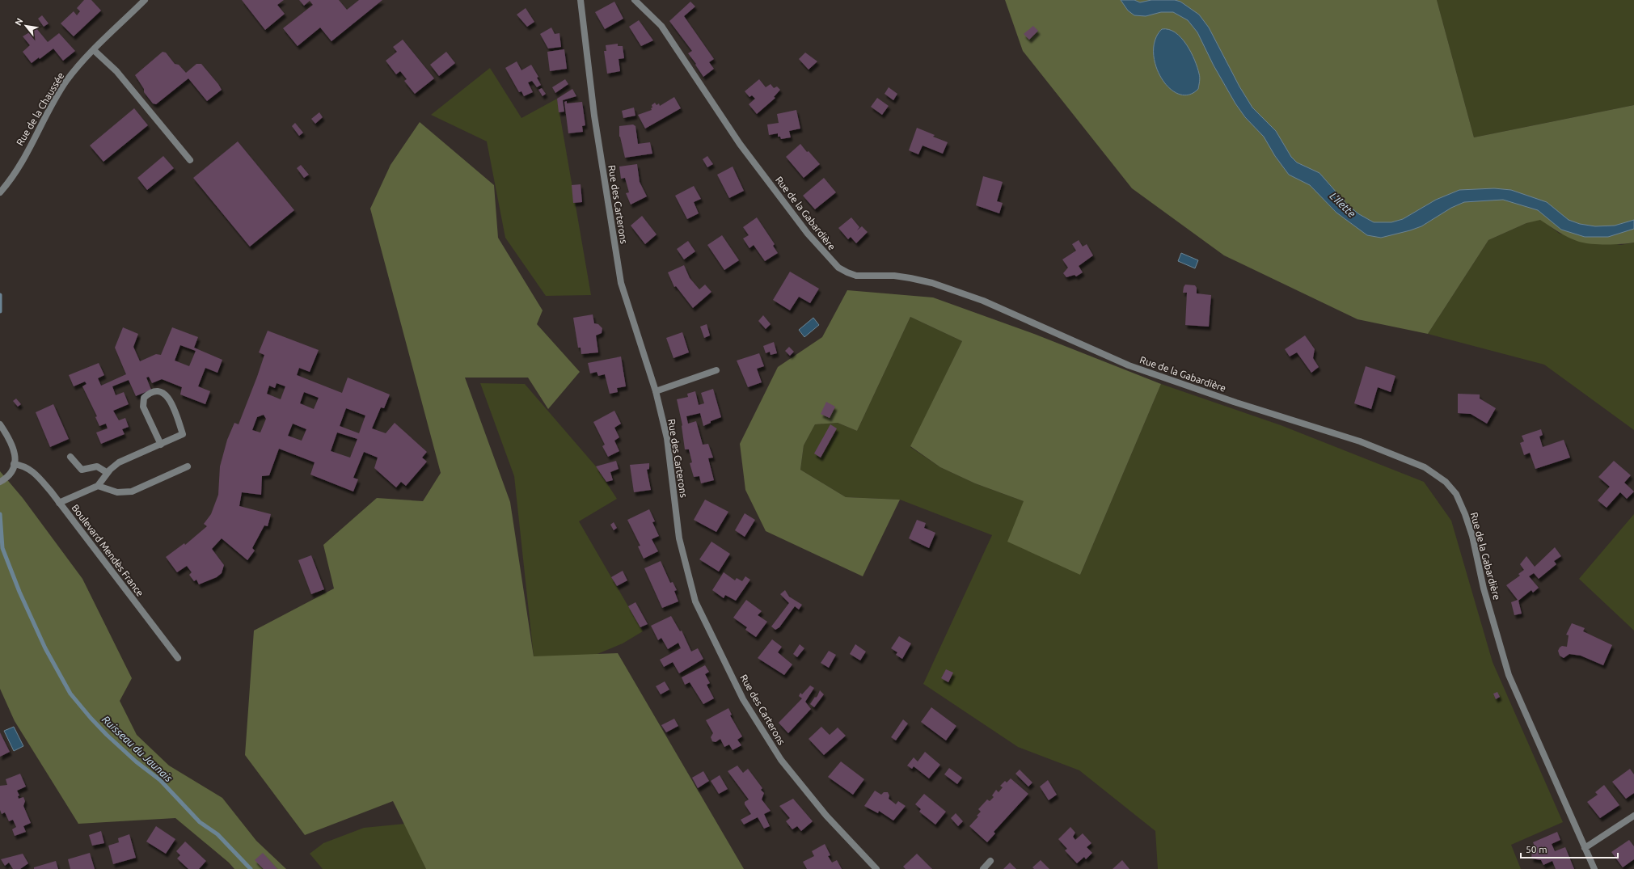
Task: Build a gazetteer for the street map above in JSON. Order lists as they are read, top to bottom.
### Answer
{
  "streets": {
    "street": [
      "Rue de la Chaussée",
      "Rue des Carterons",
      "Rue de la Gabardière",
      "Boulevard Mendès France"
    ]
  },
  "water": ["L'Ilette", "Ruisseau du Jaunais"],
  "scale_bar": "50 m",
  "north": "top left"
}
